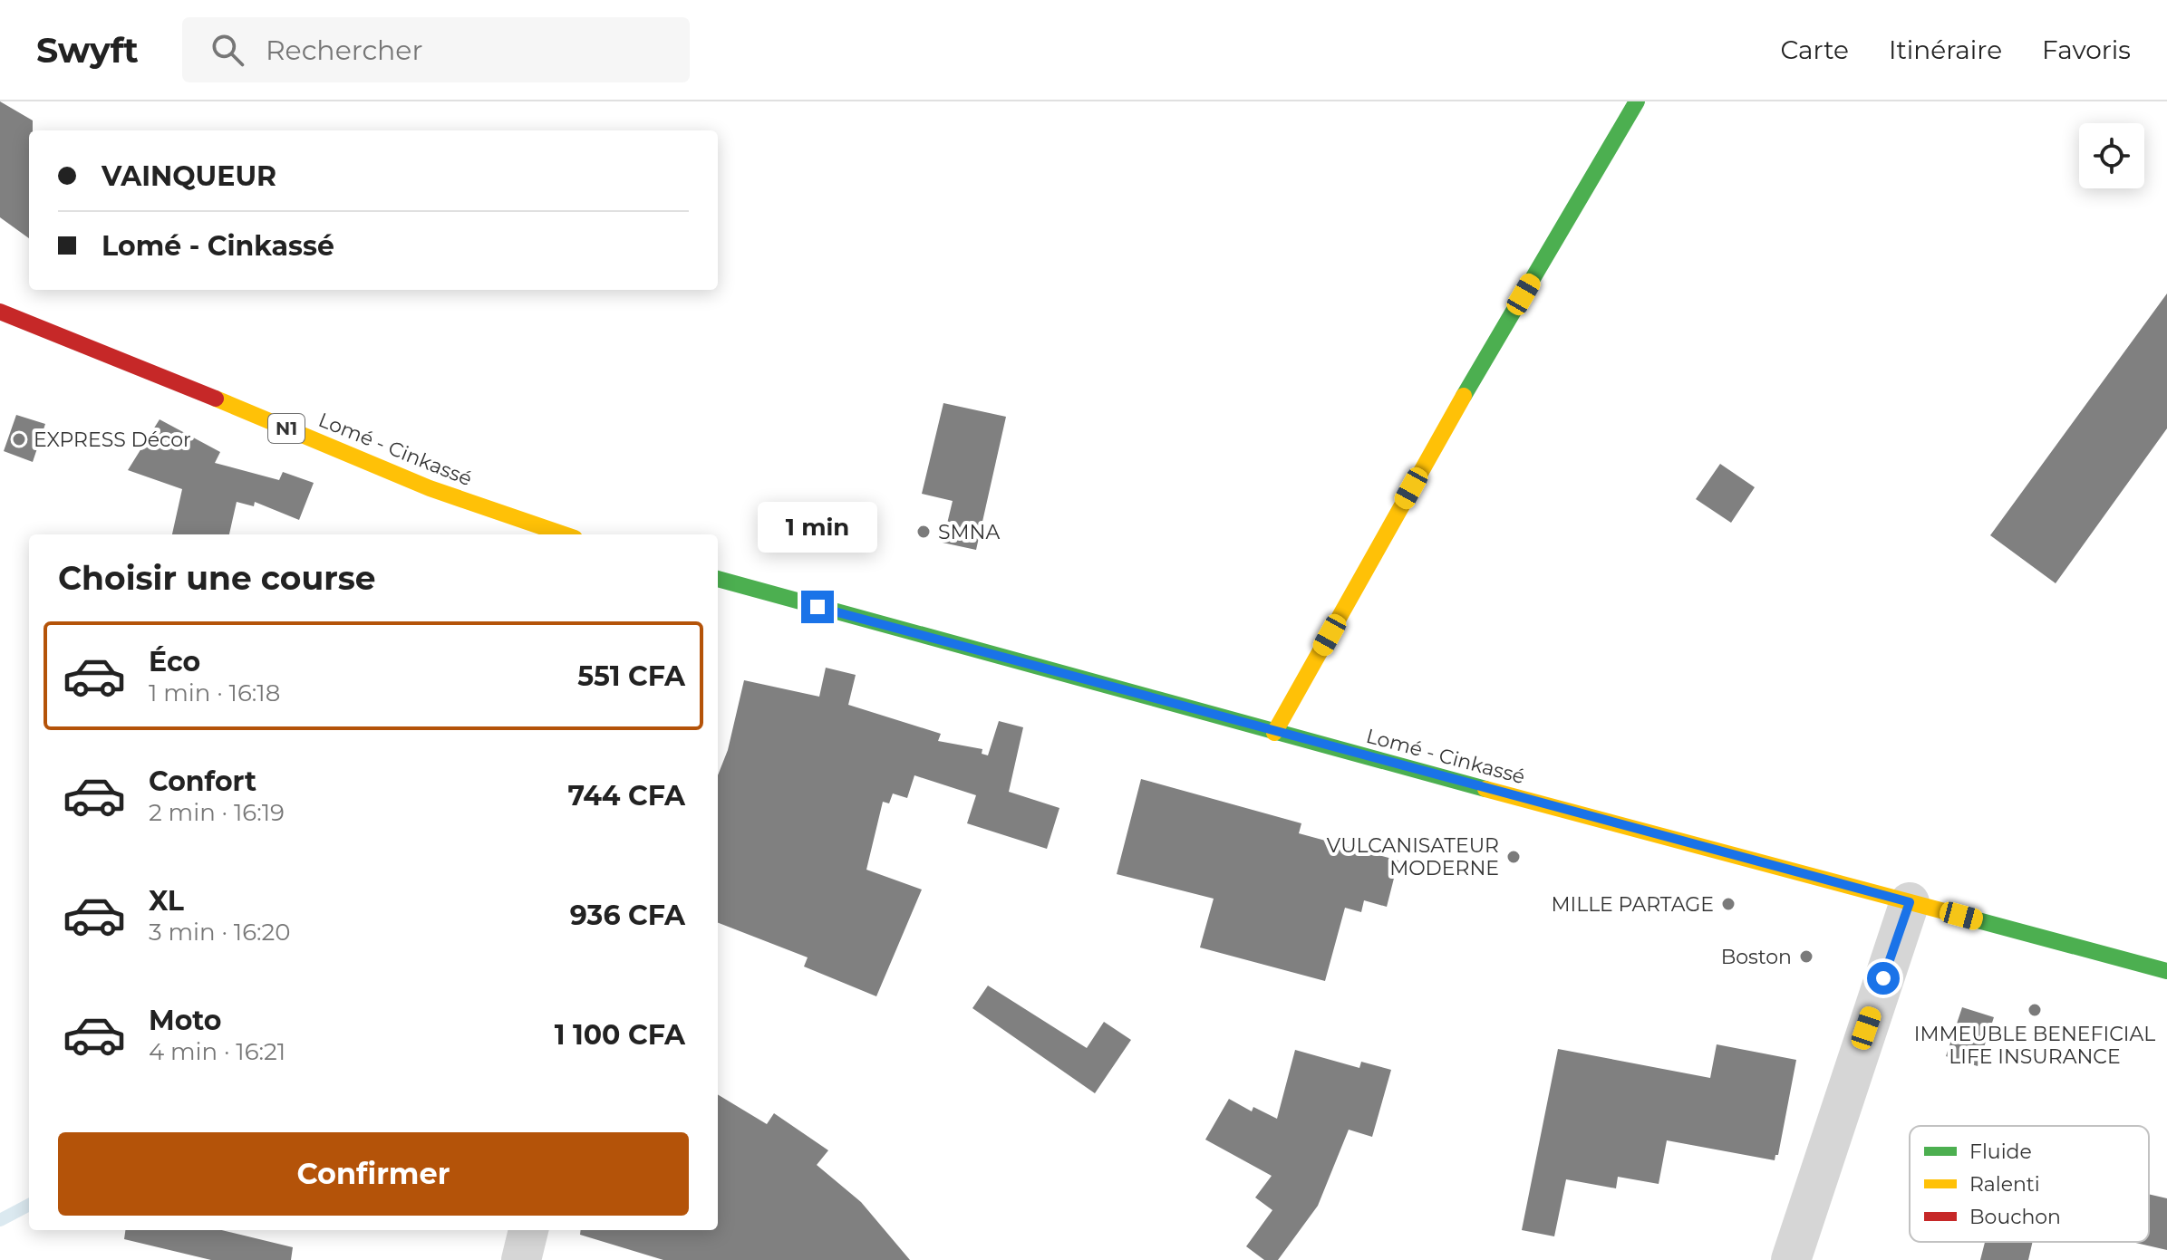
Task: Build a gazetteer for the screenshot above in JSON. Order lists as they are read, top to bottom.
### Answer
{
  "streets": {
    "main road": ["N1", "Lomé - Cinkassé"]
  },
  "places": [
    "EXPRESS Décor",
    "SMNA",
    "VULCANISATEUR MODERNE",
    "MILLE PARTAGE",
    "Boston",
    "IMMEUBLE BENEFICIAL LIFE INSURANCE"
  ],
  "legend": ["Fluide", "Ralenti", "Bouchon"],
  "page": {
    "header": "Swyft",
    "search": "Rechercher",
    "nav": ["Carte", "Itinéraire", "Favoris"],
    "banner": ["VAINQUEUR", "Lomé - Cinkassé"],
    "bubble": "1 min",
    "heading": "Choisir une course",
    "list": [
      {
        "name": "Éco",
        "note": "1 min · 16:18",
        "value": "551 CFA"
      },
      {
        "name": "Confort",
        "note": "2 min · 16:19",
        "value": "744 CFA"
      },
      {
        "name": "XL",
        "note": "3 min · 16:20",
        "value": "936 CFA"
      },
      {
        "name": "Moto",
        "note": "4 min · 16:21",
        "value": "1 100 CFA"
      }
    ],
    "buttons": "Confirmer"
  }
}
